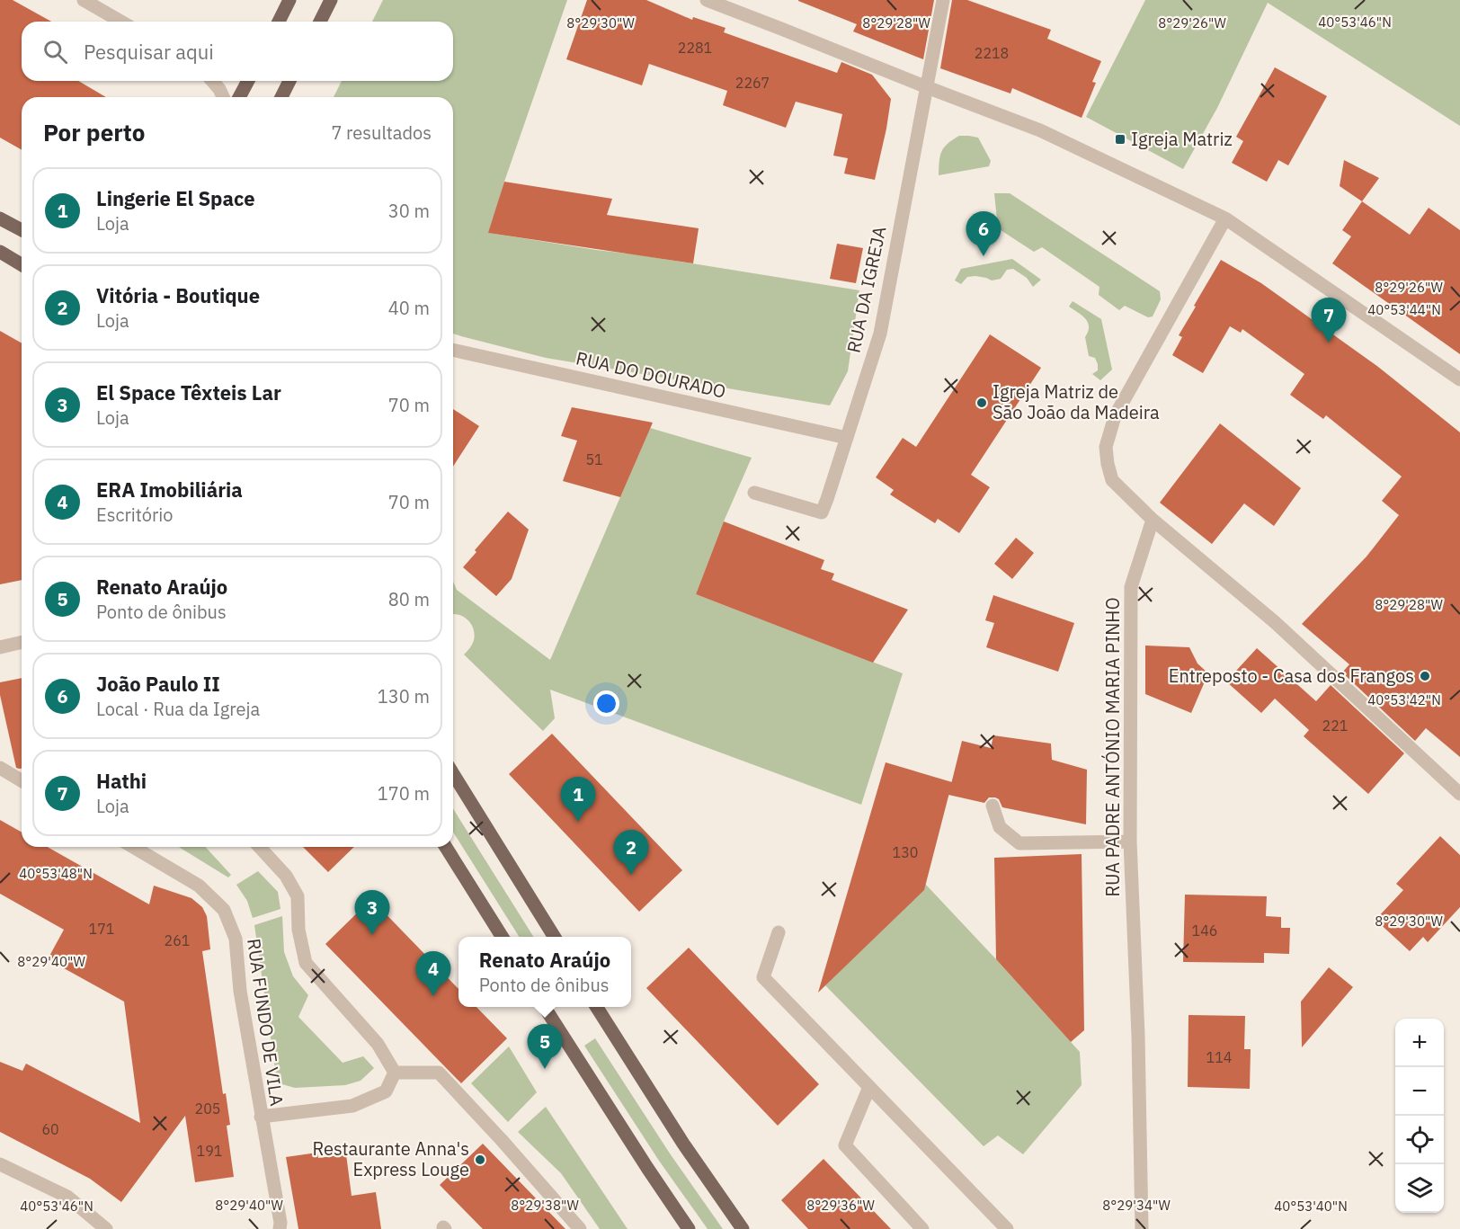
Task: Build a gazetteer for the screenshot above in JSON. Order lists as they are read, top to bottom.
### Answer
{
  "streets": {
    "street": [
      "RUA DA IGREJA",
      "RUA DO DOURADO",
      "RUA PADRE ANTÓNIO MARIA PINHO",
      "RUA FUNDO DE VILA"
    ]
  },
  "crossings": [
    ["RUA DA IGREJA", "RUA DO DOURADO"]
  ],
  "places": {
    "transit": ["Igreja Matriz"],
    "other": ["Igreja Matriz de São João da Madeira", "Entreposto - Casa dos Frangos", "Restaurante Anna's Express Louge"]
  },
  "house_numbers": [
    "2281",
    "2218",
    "2267",
    "51",
    "221",
    "130",
    "171",
    "146",
    "261",
    "114",
    "205",
    "60",
    "191"
  ],
  "page": {
    "search": "Pesquisar aqui",
    "heading": ["Por perto", "7 resultados"],
    "list": [
      {
        "mark": "1",
        "name": "Lingerie El Space",
        "note": "Loja",
        "value": "30 m"
      },
      {
        "mark": "2",
        "name": "Vitória - Boutique",
        "note": "Loja",
        "value": "40 m"
      },
      {
        "mark": "3",
        "name": "El Space Têxteis Lar",
        "note": "Loja",
        "value": "70 m"
      },
      {
        "mark": "4",
        "name": "ERA Imobiliária",
        "note": "Escritório",
        "value": "70 m"
      },
      {
        "mark": "5",
        "name": "Renato Araújo",
        "note": "Ponto de ônibus",
        "value": "80 m"
      },
      {
        "mark": "6",
        "name": "João Paulo II",
        "note": "Local · Rua da Igreja",
        "value": "130 m"
      },
      {
        "mark": "7",
        "name": "Hathi",
        "note": "Loja",
        "value": "170 m"
      }
    ],
    "pins": [
      "6",
      "7",
      "1",
      "2",
      "3",
      "4",
      "5"
    ],
    "popup": ["Renato Araújo", "Ponto de ônibus"],
    "map_buttons": ["+", "−"]
  },
  "coordinates": [
    "40°53'46\"N",
    "8°29'30\"W",
    "8°29'28\"W",
    "8°29'26\"W",
    "40°53'44\"N",
    "40°53'42\"N",
    "40°53'48\"N",
    "8°29'40\"W",
    "8°29'38\"W",
    "8°29'36\"W",
    "8°29'34\"W",
    "40°53'40\"N"
  ]
}
